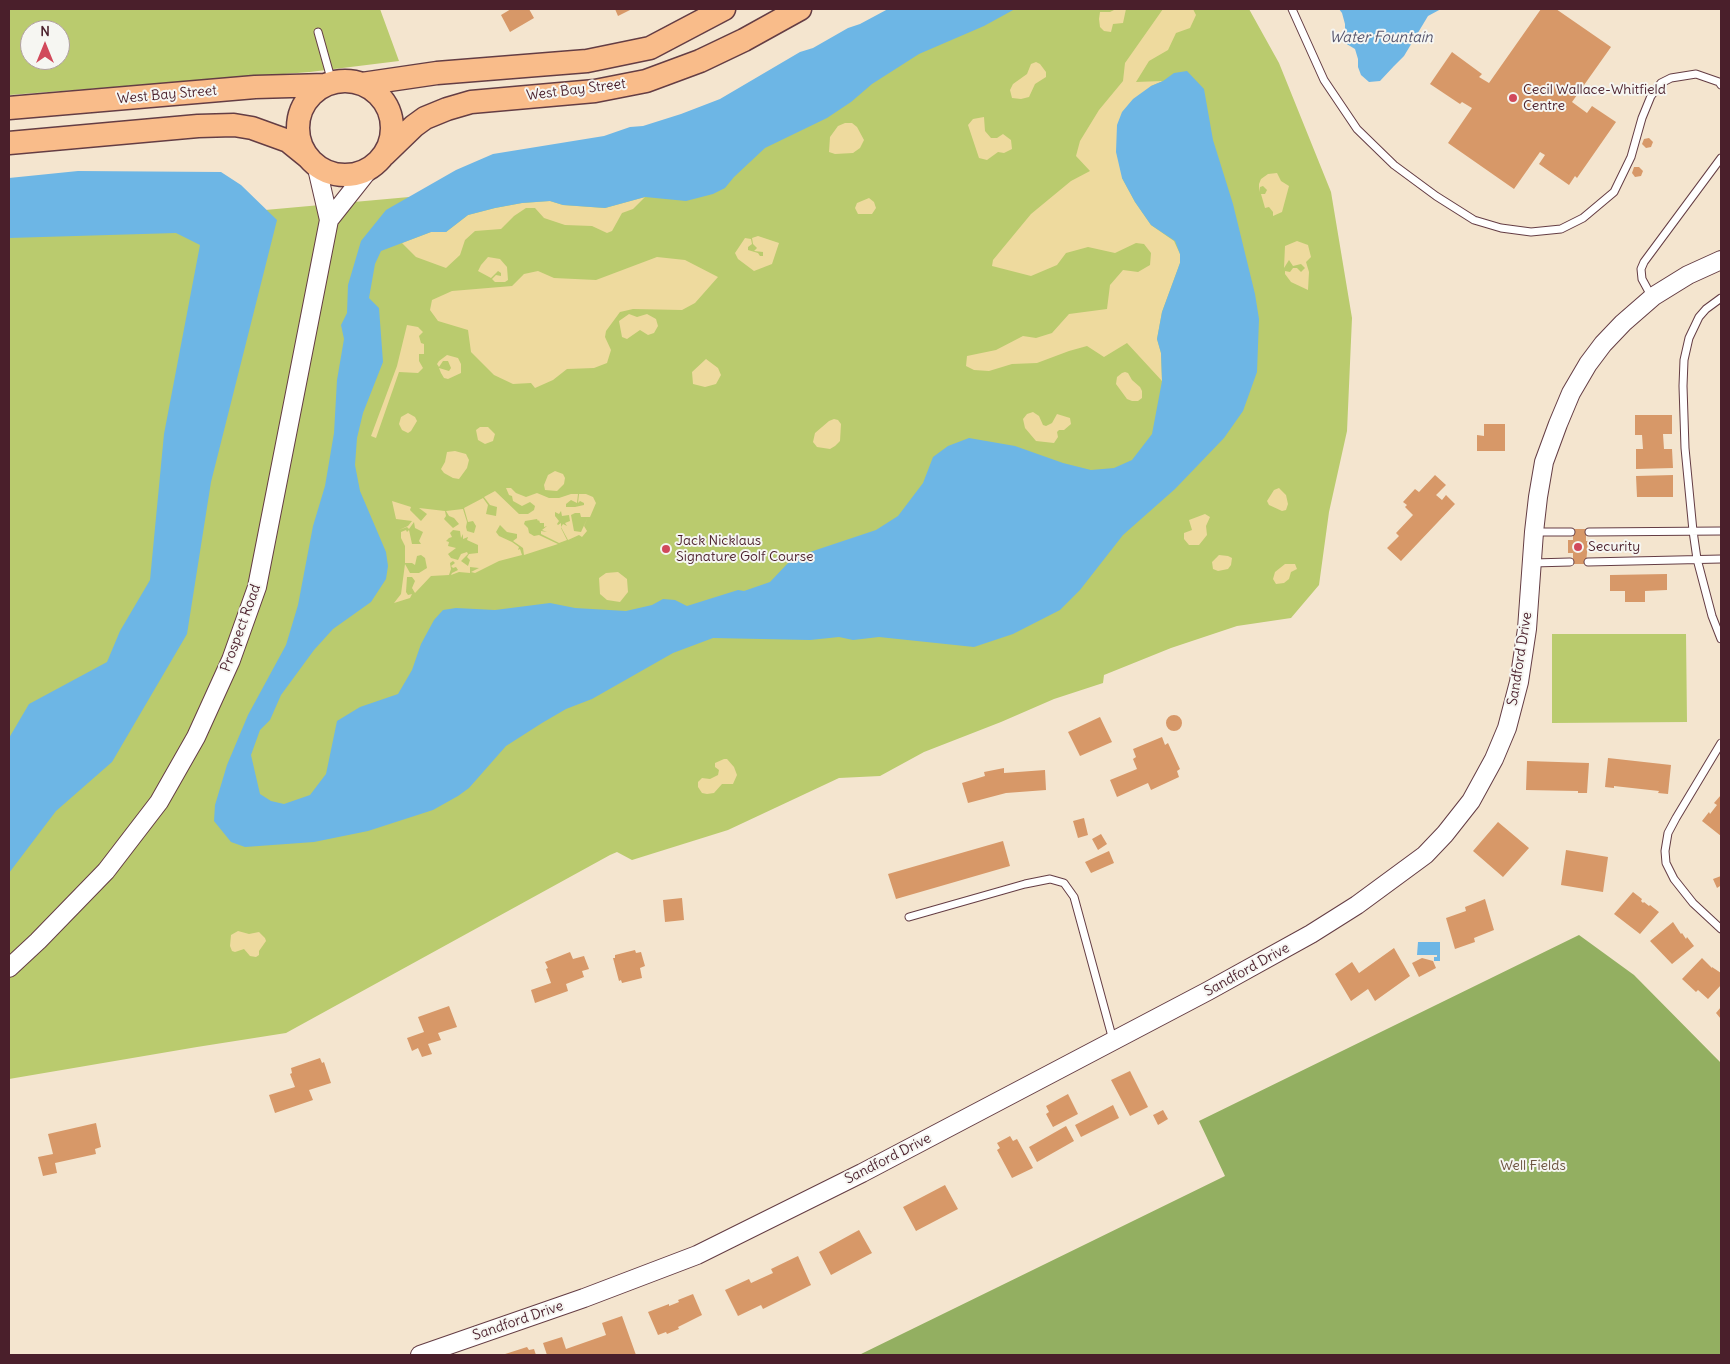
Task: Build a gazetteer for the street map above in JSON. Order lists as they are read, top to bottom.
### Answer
{
  "streets": {
    "main road": ["West Bay Street"],
    "street": ["Prospect Road", "Sandford Drive"]
  },
  "crossings": [
    ["West Bay Street", "Prospect Road"]
  ],
  "water": ["Water Fountain"],
  "parks": ["Well Fields"],
  "places": ["Cecil Wallace-Whitfield Centre", "Security", "Jack Nicklaus Signature Golf Course"],
  "north": "top"
}
